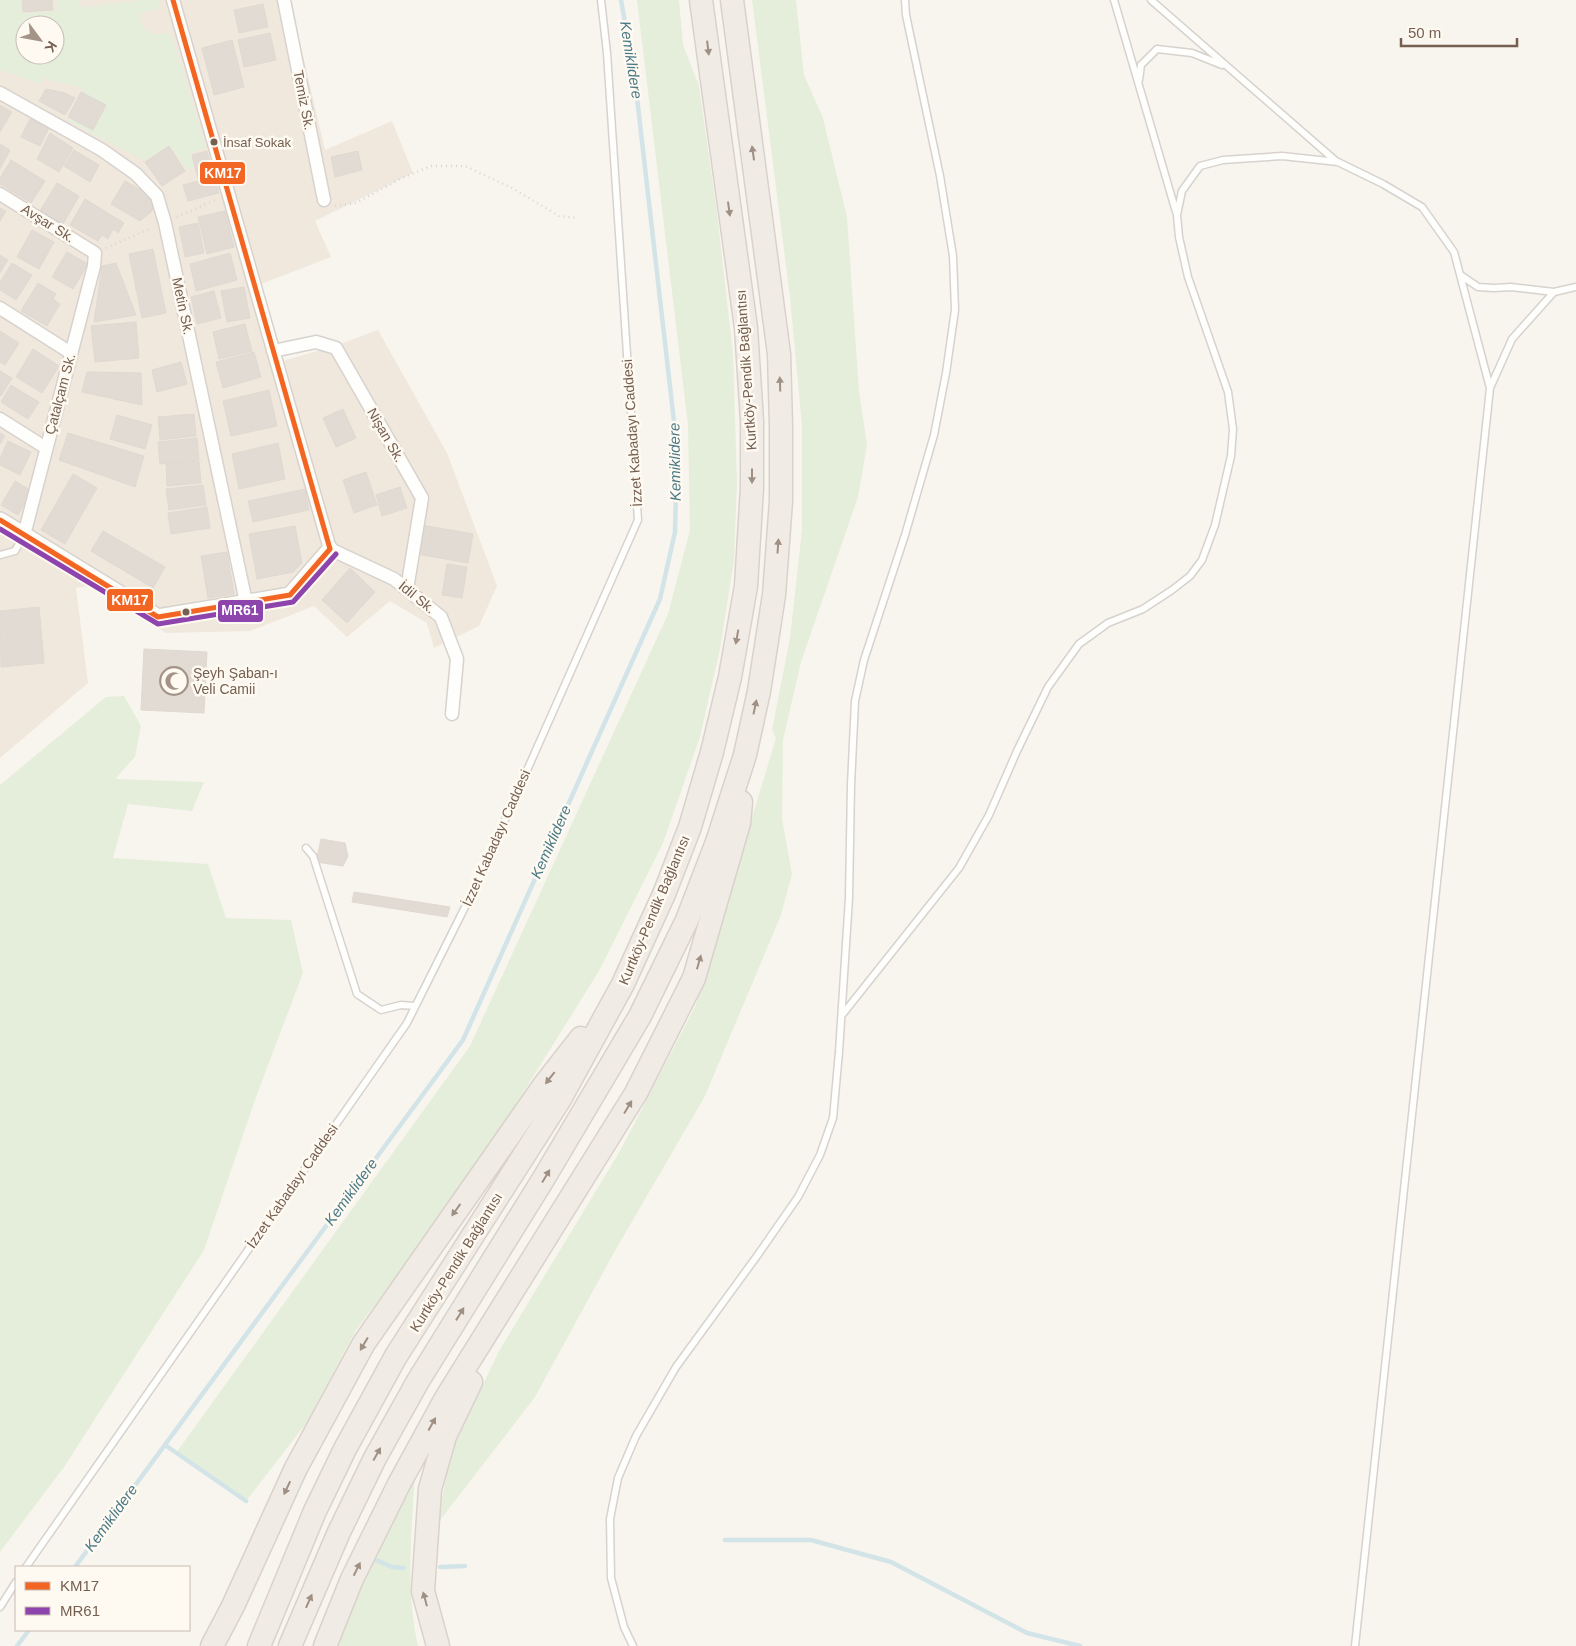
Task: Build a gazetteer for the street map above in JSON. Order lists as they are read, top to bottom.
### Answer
{
  "streets": {
    "highway": ["Kurtköy-Pendik Bağlantısı"],
    "street": [
      "Temiz Sk.",
      "Avşar Sk.",
      "Metin Sk.",
      "Çatalçam Sk.",
      "Nişan Sk.",
      "İdil Sk."
    ],
    "lane": ["İzzet Kabadayı Caddesi"]
  },
  "crossings": [
    ["Avşar Sk.", "Çatalçam Sk."],
    ["Nişan Sk.", "İdil Sk."]
  ],
  "water": ["Kemiklidere"],
  "places": {
    "other": ["İnsaf Sokak"],
    "mosque": ["Şeyh Şaban-ı Veli Camii"]
  },
  "lines": ["transit line KM17", "transit line MR61"],
  "legend": ["KM17", "MR61"],
  "scale_bar": "50 m",
  "north": "bottom right"
}
